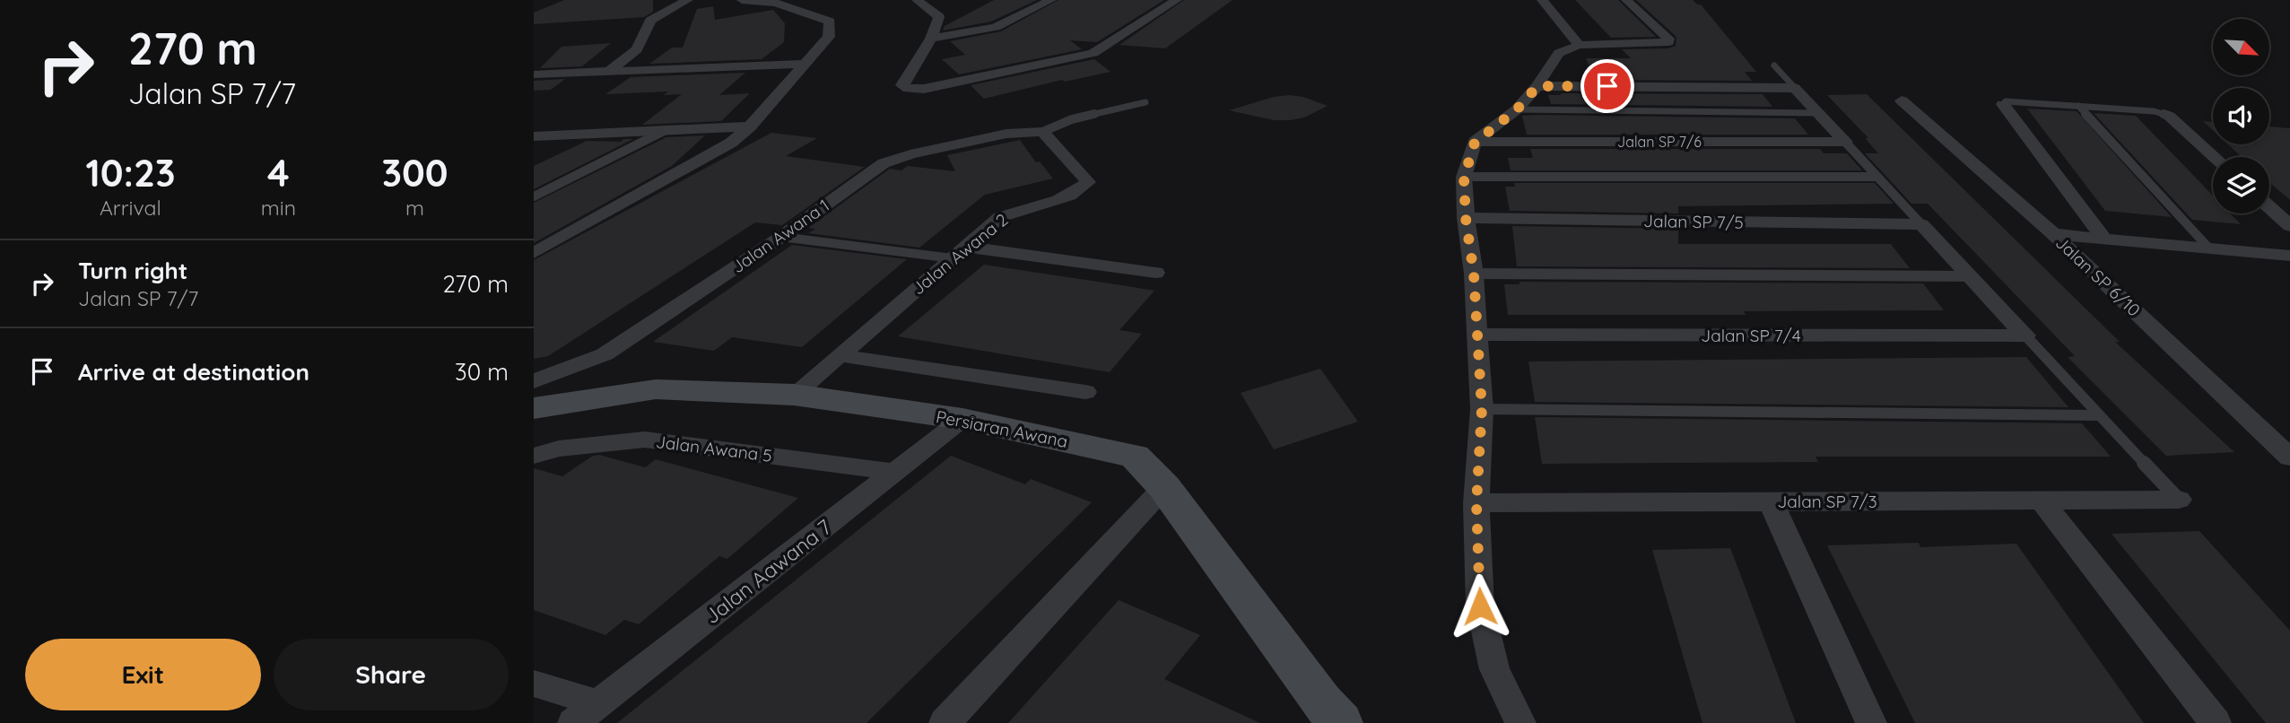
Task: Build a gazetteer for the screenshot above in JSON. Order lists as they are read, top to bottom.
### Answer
{
  "streets": {
    "street": [
      "Jalan SP 7/6",
      "Jalan SP 7/5",
      "Jalan Awana 1",
      "Jalan Awana 2",
      "Jalan SP 6/10",
      "Jalan SP 7/4",
      "Persiaran Awana",
      "Jalan Awana 5",
      "Jalan SP 7/3",
      "Jalan Aawana 7"
    ]
  },
  "crossings": [
    ["Jalan Awana 1", "Jalan Awana 2"],
    ["Jalan Awana 2", "Persiaran Awana"],
    ["Persiaran Awana", "Jalan Aawana 7"],
    ["Jalan Awana 5", "Jalan Aawana 7"]
  ],
  "north": "bottom right",
  "page": {
    "turn": ["270 m", "Jalan SP 7/7"],
    "eta": [
      "10:23",
      "Arrival",
      "4",
      "min",
      "300",
      "m"
    ],
    "list": [
      {
        "name": "Turn right",
        "note": "Jalan SP 7/7",
        "value": "270 m"
      },
      {
        "name": "Arrive at destination",
        "value": "30 m"
      }
    ],
    "buttons": ["Exit", "Share"]
  }
}
